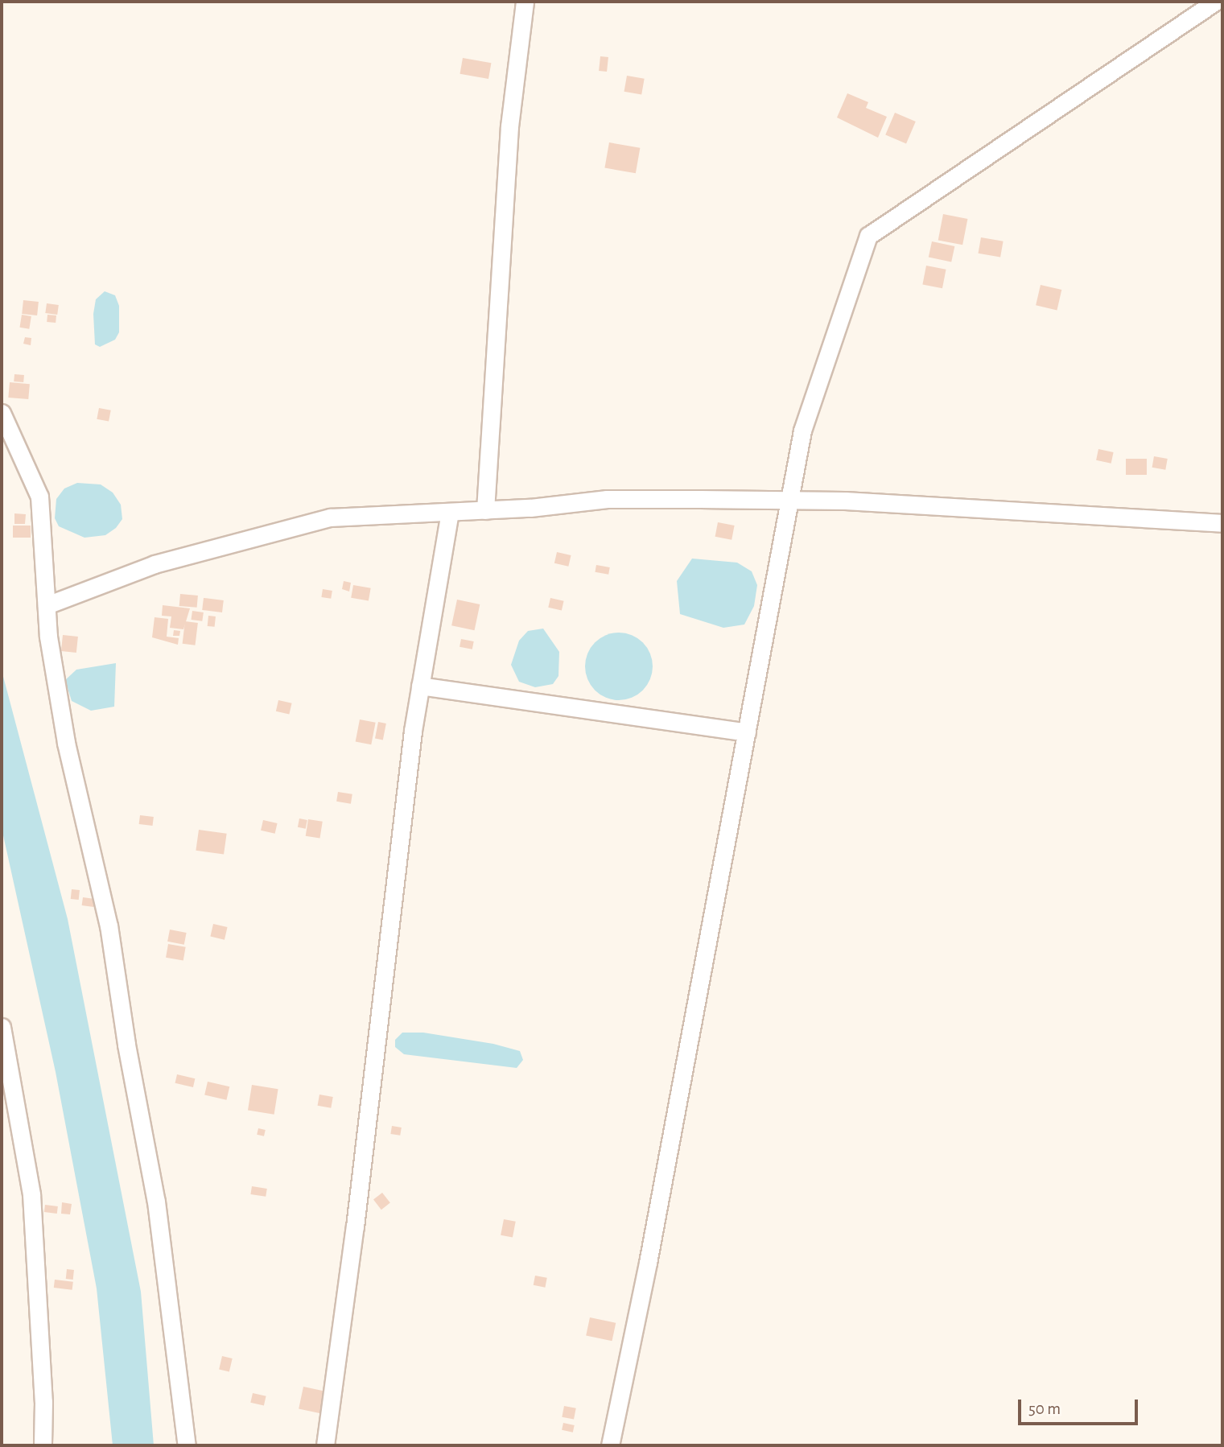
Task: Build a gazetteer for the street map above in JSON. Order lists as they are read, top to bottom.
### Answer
{
  "scale_bar": "50 m"
}
